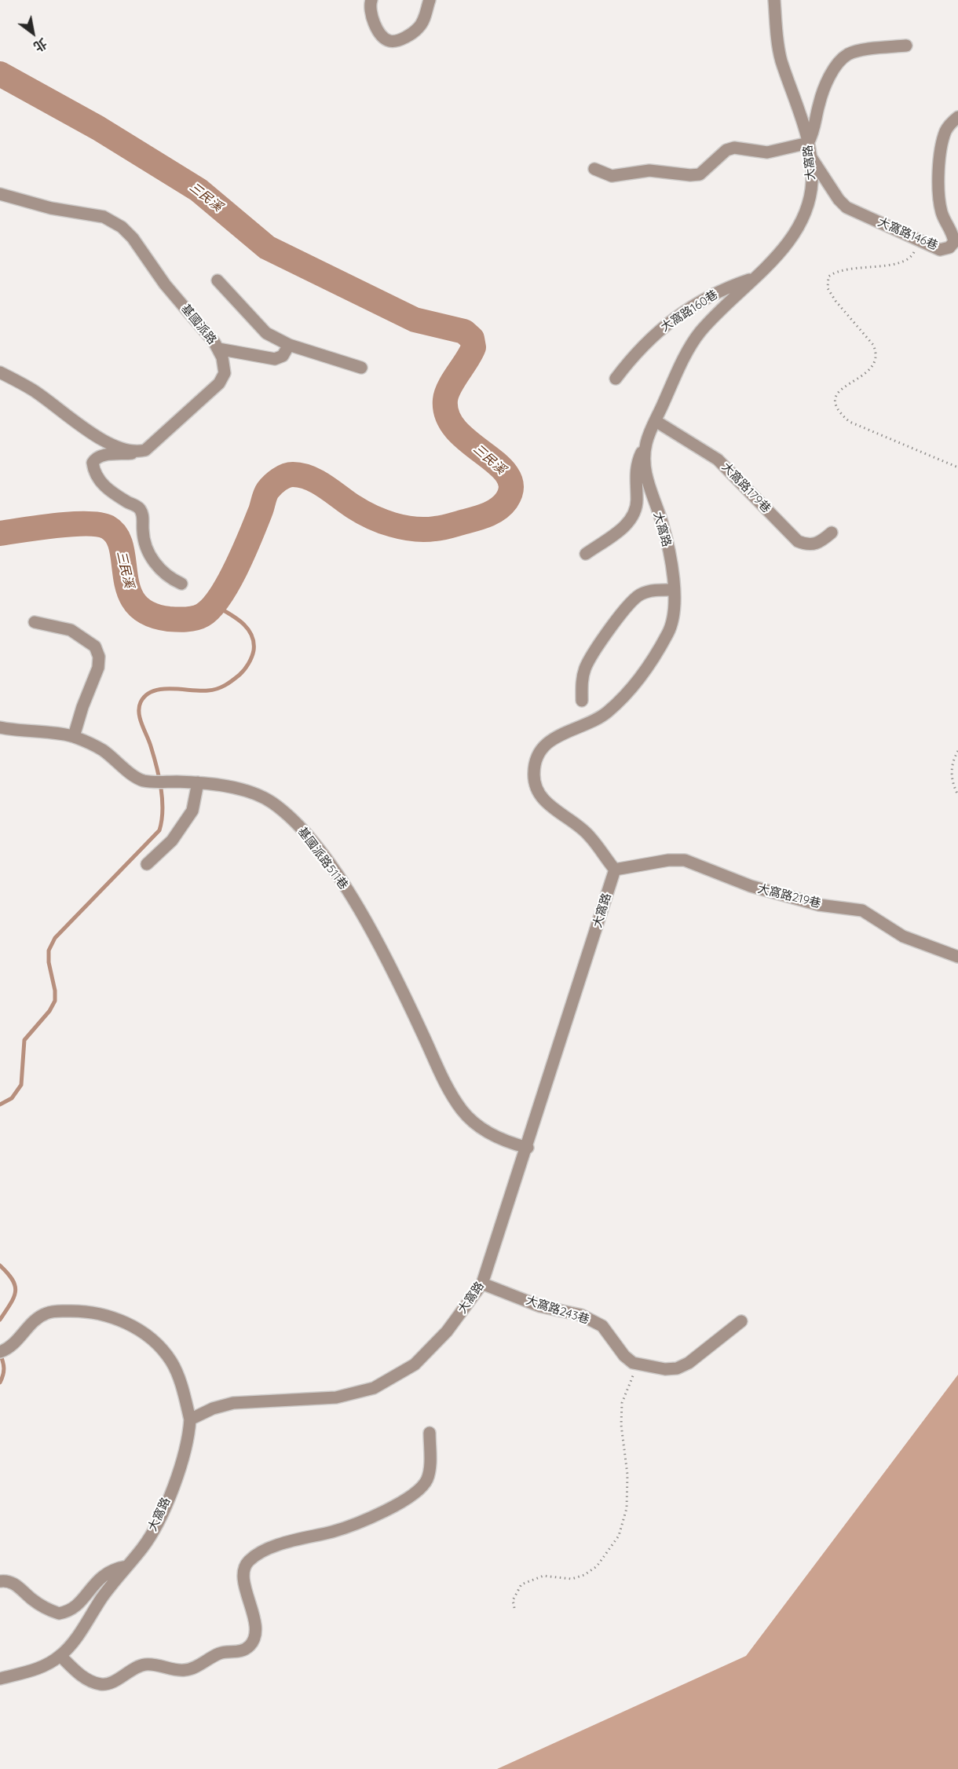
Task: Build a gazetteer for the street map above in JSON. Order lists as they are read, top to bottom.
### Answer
{
  "streets": {
    "street": [
      "大窩路",
      "大窩路146巷",
      "大窩路160巷",
      "基國派路",
      "大窩路179巷",
      "基國派路511巷",
      "大窩路219巷",
      "大窩路243巷"
    ]
  },
  "crossings": [
    ["大窩路", "大窩路146巷"],
    ["大窩路", "大窩路160巷"],
    ["大窩路", "大窩路179巷"],
    ["大窩路", "基國派路511巷"],
    ["大窩路", "大窩路219巷"],
    ["大窩路", "大窩路243巷"]
  ],
  "water": ["三民溪"],
  "north": "bottom right"
}
